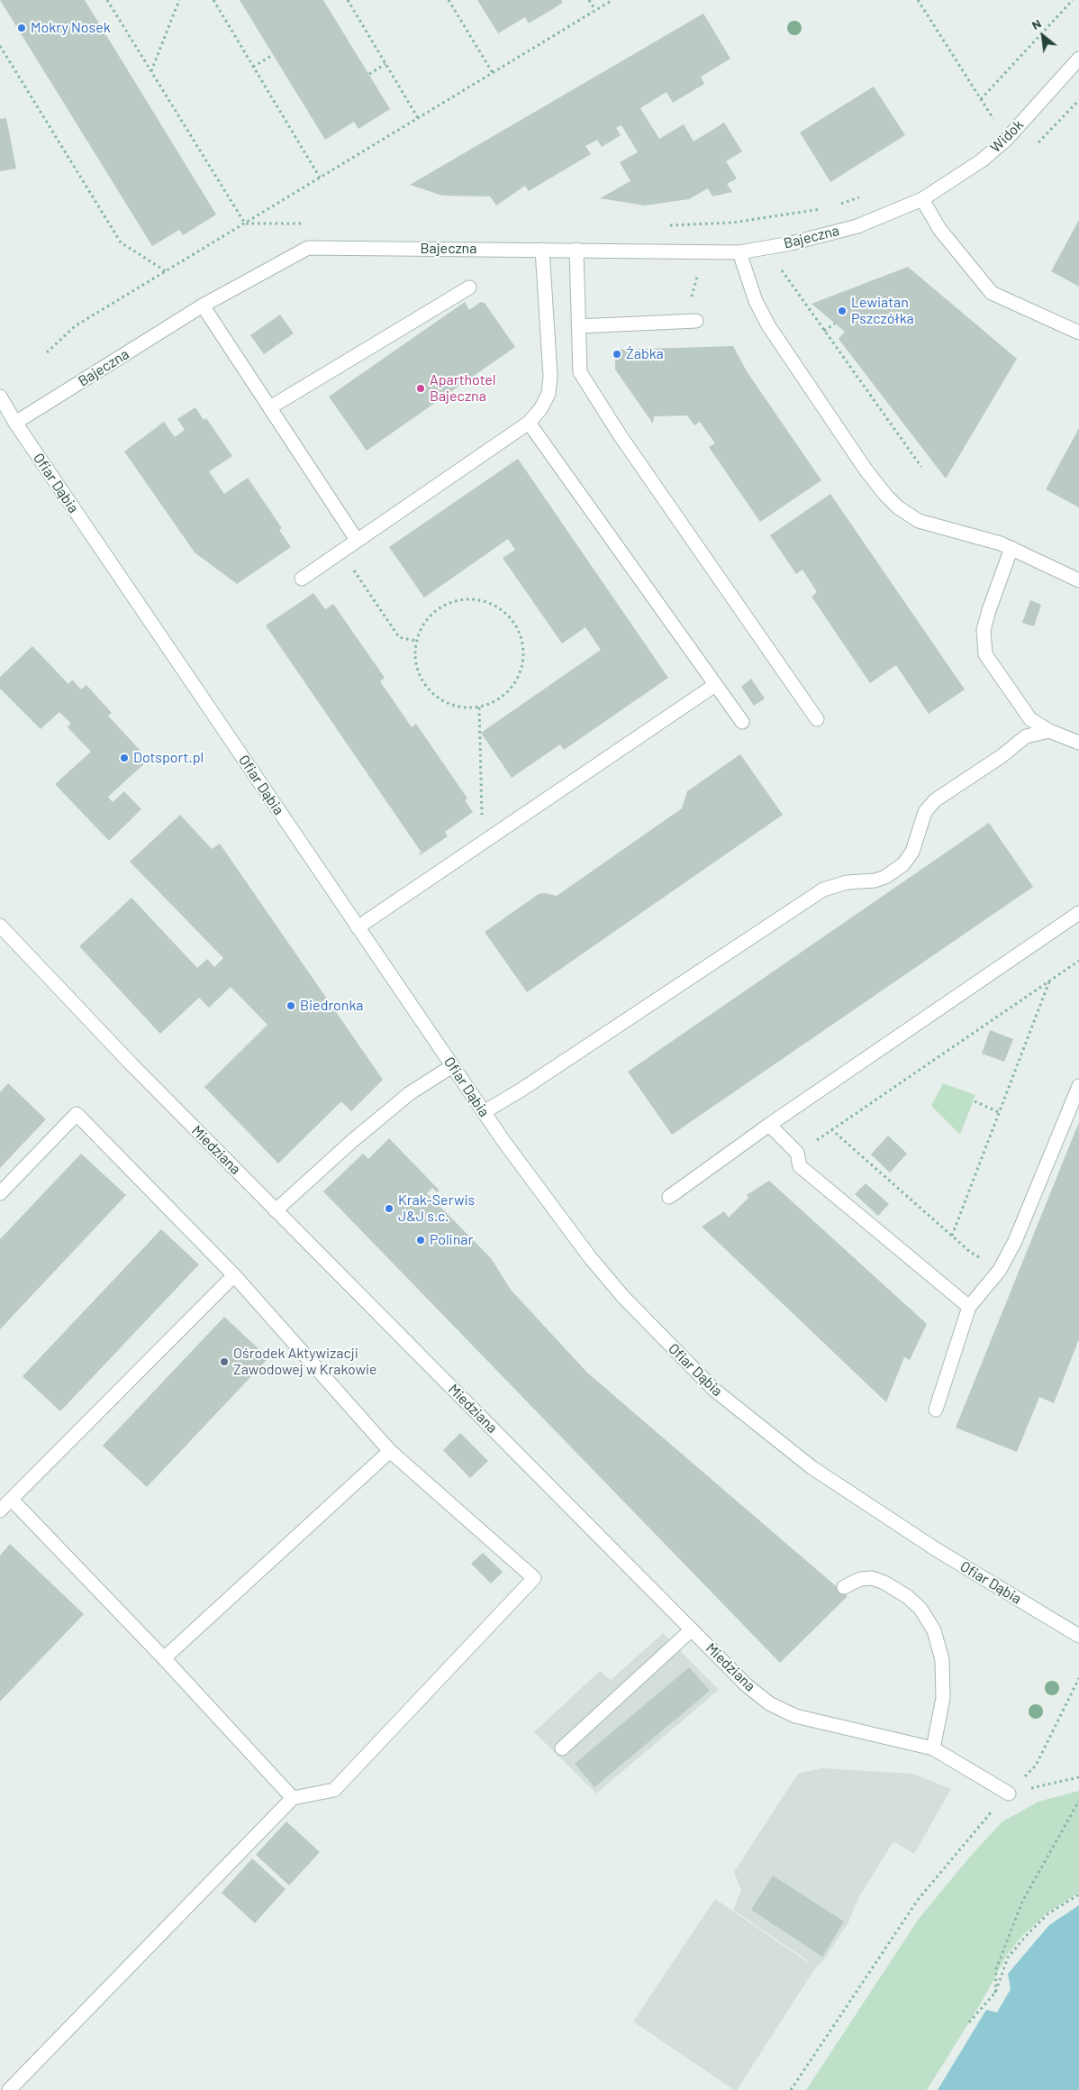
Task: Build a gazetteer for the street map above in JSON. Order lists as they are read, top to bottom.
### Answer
{
  "streets": {
    "street": [
      "Widok",
      "Bajeczna",
      "Ofiar Dąbia",
      "Miedziana"
    ]
  },
  "crossings": [
    ["Widok", "Bajeczna"],
    ["Bajeczna", "Ofiar Dąbia"]
  ],
  "places": [
    "Mokry Nosek",
    "Lewiatan Pszczółka",
    "Żabka",
    "Aparthotel Bajeczna",
    "Dotsport.pl",
    "Biedronka",
    "Krak-Serwis J&J s.c.",
    "Polinar",
    "Ośrodek Aktywizacji Zawodowej w Krakowie"
  ],
  "north": "top left"
}
